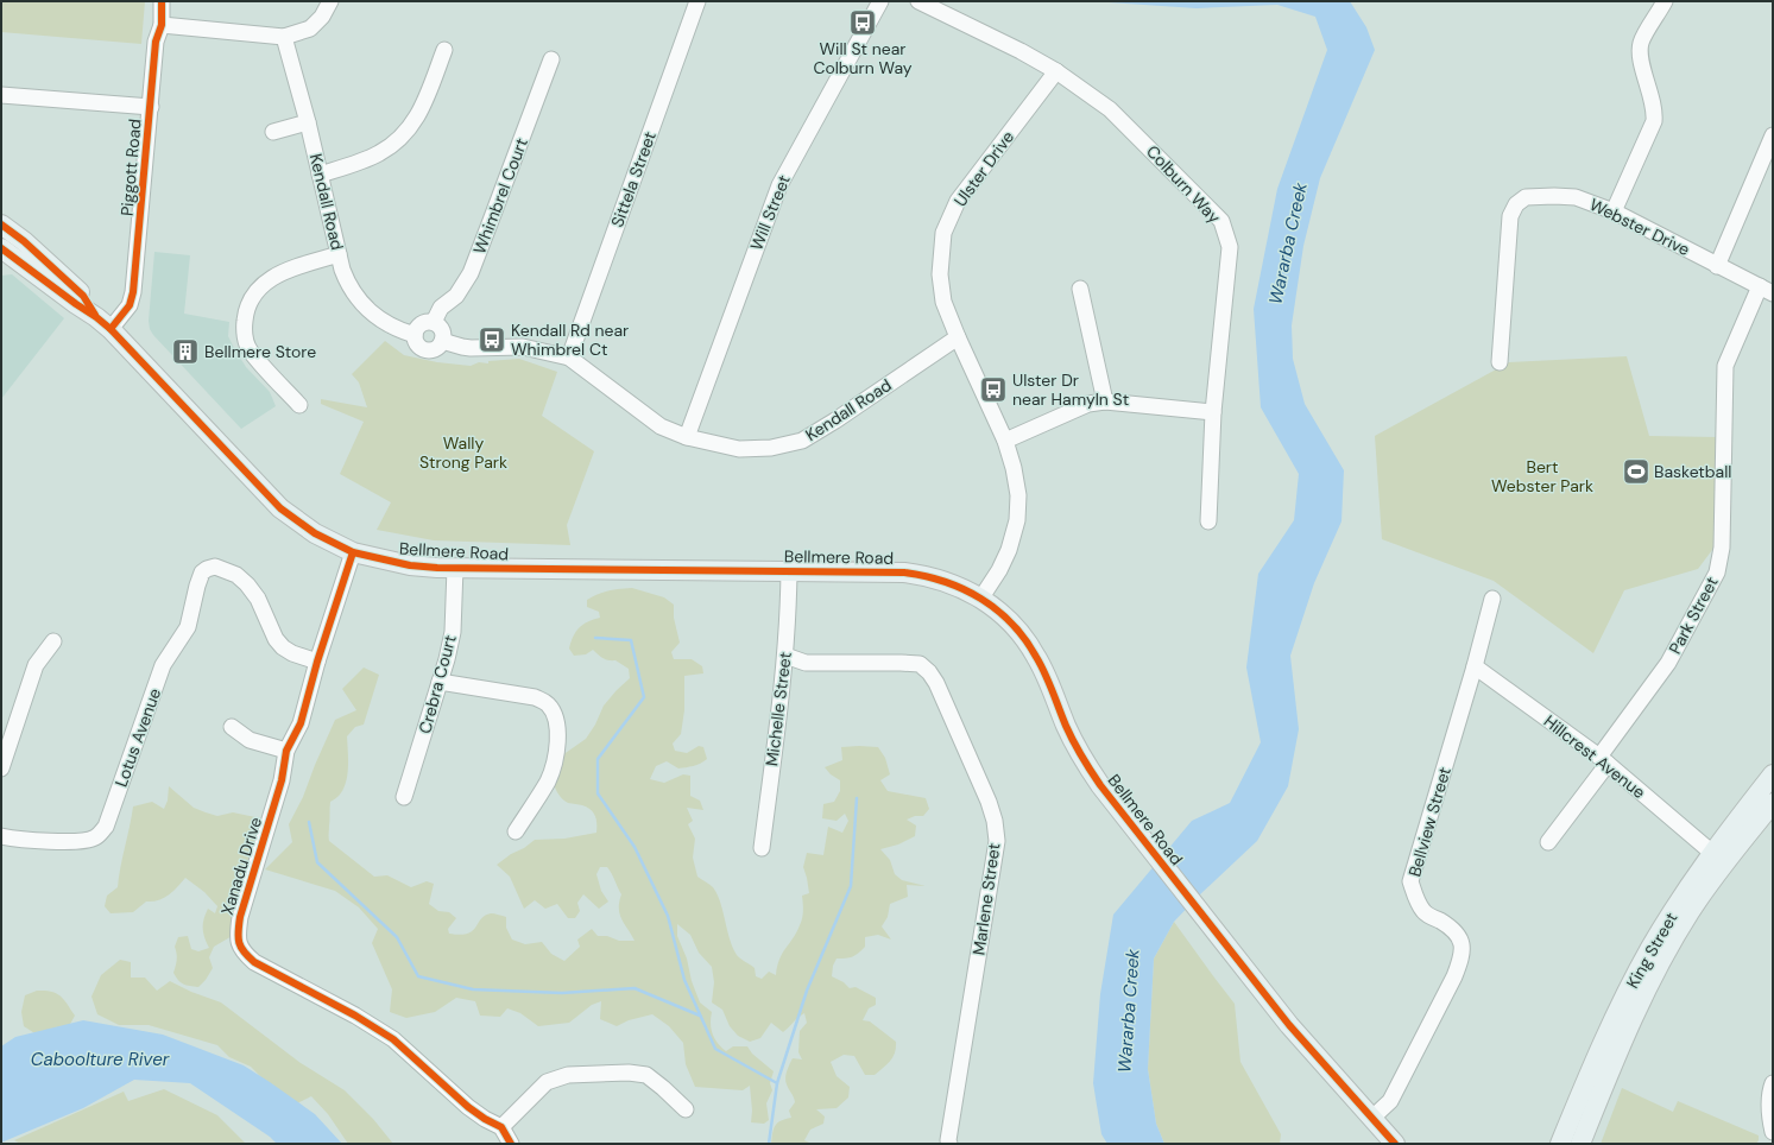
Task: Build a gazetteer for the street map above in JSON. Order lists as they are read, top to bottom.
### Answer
{
  "streets": {
    "main road": ["Bellmere Road", "King Street"],
    "street": [
      "Piggott Road",
      "Ulster Drive",
      "Sittela Street",
      "Colburn Way",
      "Whimbrel Court",
      "Kendall Road",
      "Will Street",
      "Webster Drive",
      "Park Street",
      "Crebra Court",
      "Michelle Street",
      "Lotus Avenue",
      "Hillcrest Avenue",
      "Bellview Street",
      "Xanadu Drive",
      "Marlene Street"
    ]
  },
  "crossings": [
    ["Piggott Road", "Bellmere Road"],
    ["Ulster Drive", "Colburn Way"],
    ["Ulster Drive", "Kendall Road"],
    ["Ulster Drive", "Bellmere Road"],
    ["Sittela Street", "Kendall Road"],
    ["Whimbrel Court", "Kendall Road"],
    ["Kendall Road", "Will Street"],
    ["Webster Drive", "Park Street"],
    ["Bellmere Road", "Crebra Court"],
    ["Bellmere Road", "Michelle Street"],
    ["Bellmere Road", "Bellview Street"],
    ["Bellmere Road", "Xanadu Drive"],
    ["Park Street", "Hillcrest Avenue"],
    ["Michelle Street", "Marlene Street"],
    ["Lotus Avenue", "Xanadu Drive"],
    ["Hillcrest Avenue", "Bellview Street"],
    ["Hillcrest Avenue", "King Street"]
  ],
  "water": ["Wararba Creek", "Caboolture River"],
  "parks": ["Wally Strong Park", "Bert Webster Park"],
  "places": {
    "bus stop": ["Will St near Colburn Way", "Kendall Rd near Whimbrel Ct", "Ulster Dr near Hamyln St"],
    "building": ["Bellmere Store"],
    "sports": ["Basketball"]
  }
}
